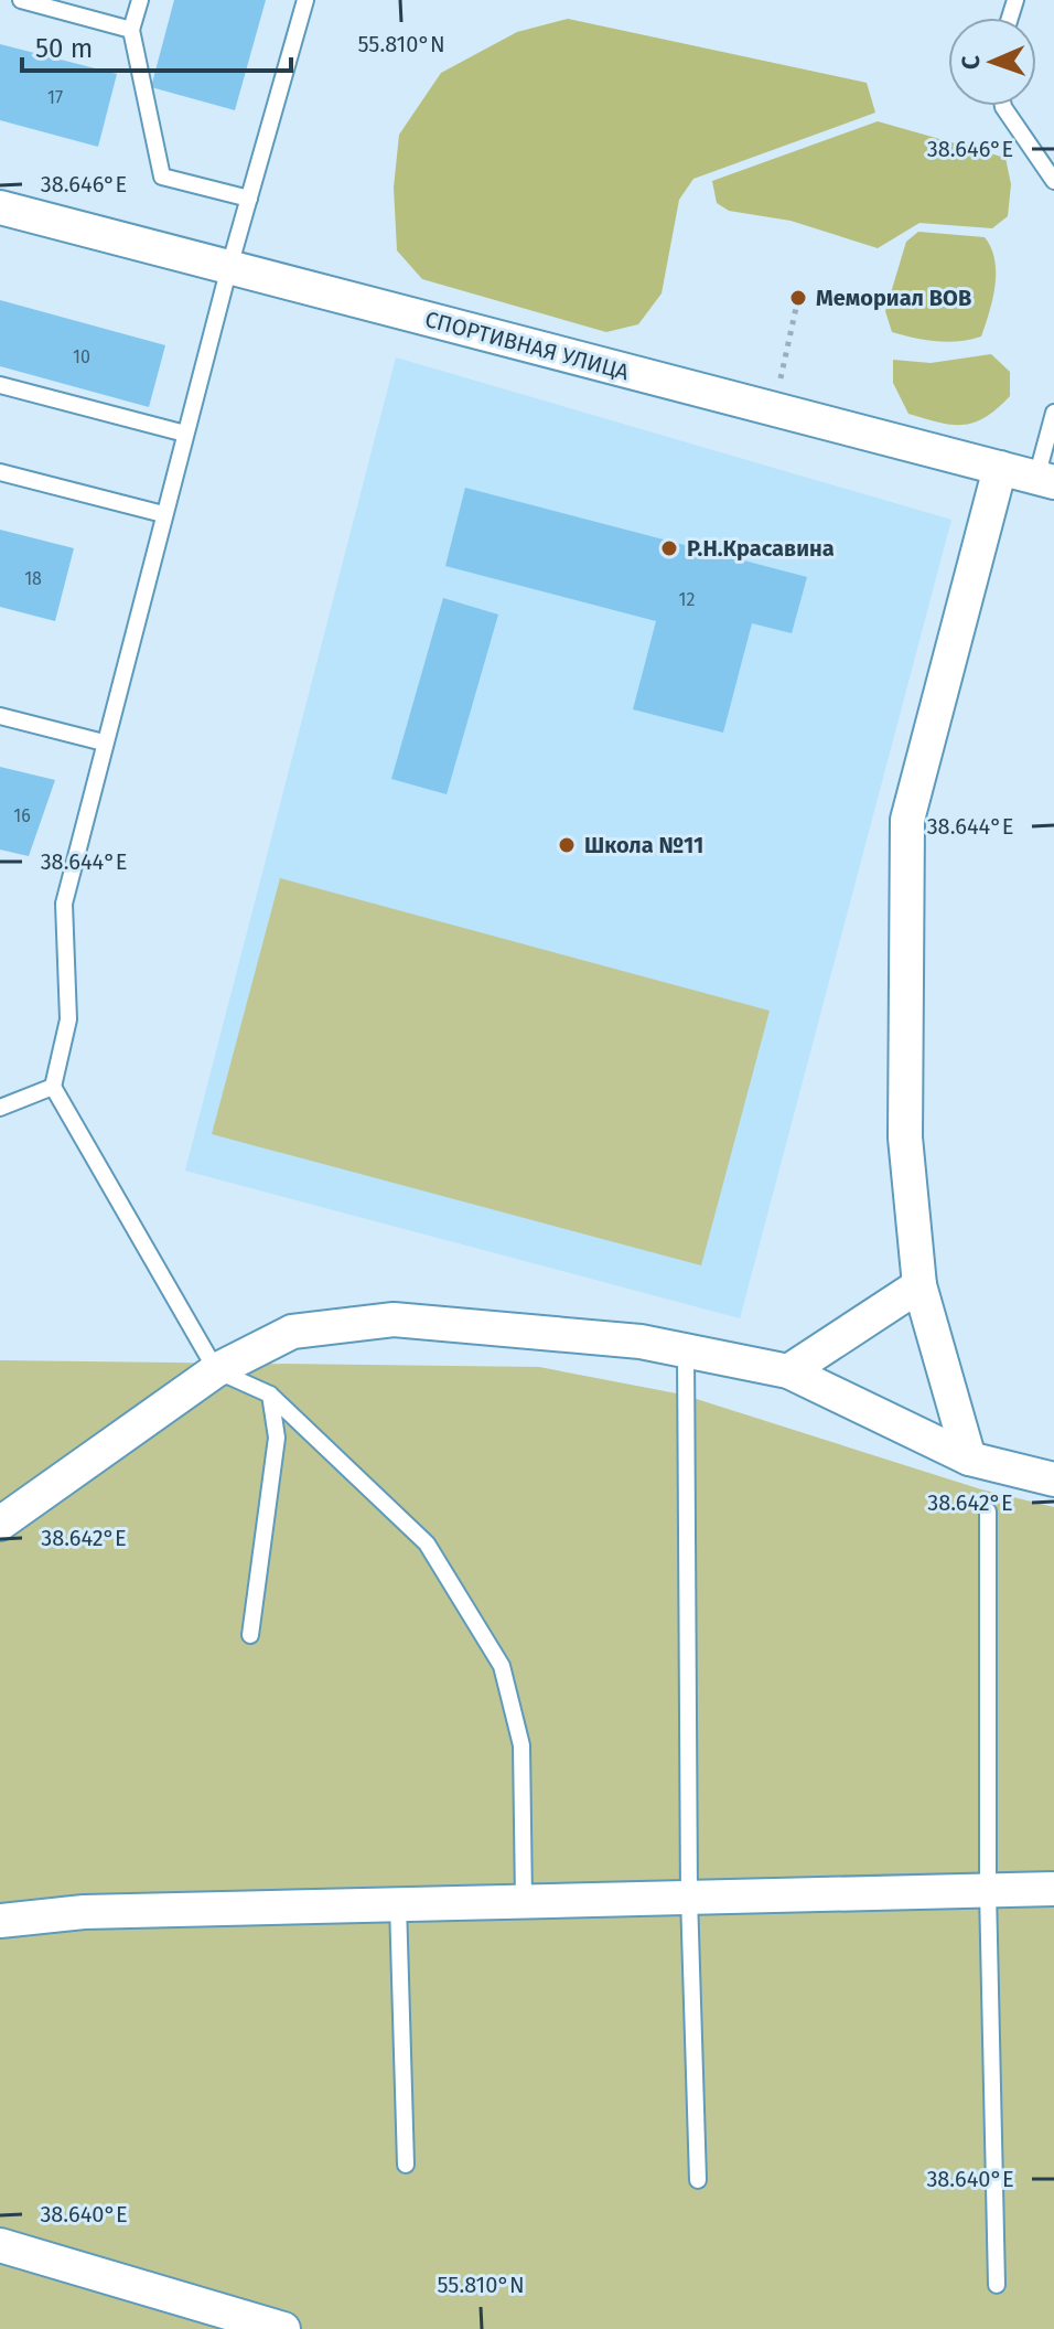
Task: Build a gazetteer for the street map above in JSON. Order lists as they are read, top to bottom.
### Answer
{
  "streets": {
    "street": ["СПОРТИВНАЯ УЛИЦА"]
  },
  "places": ["Мемориал ВОВ", "Р.Н.Красавина", "Школа №11"],
  "house_numbers": [
    "17",
    "10",
    "18",
    "12",
    "16"
  ],
  "scale_bar": "50 m",
  "north": "left",
  "coordinates": [
    "55.810°N",
    "38.646°E",
    "38.644°E",
    "38.642°E",
    "38.640°E"
  ]
}
